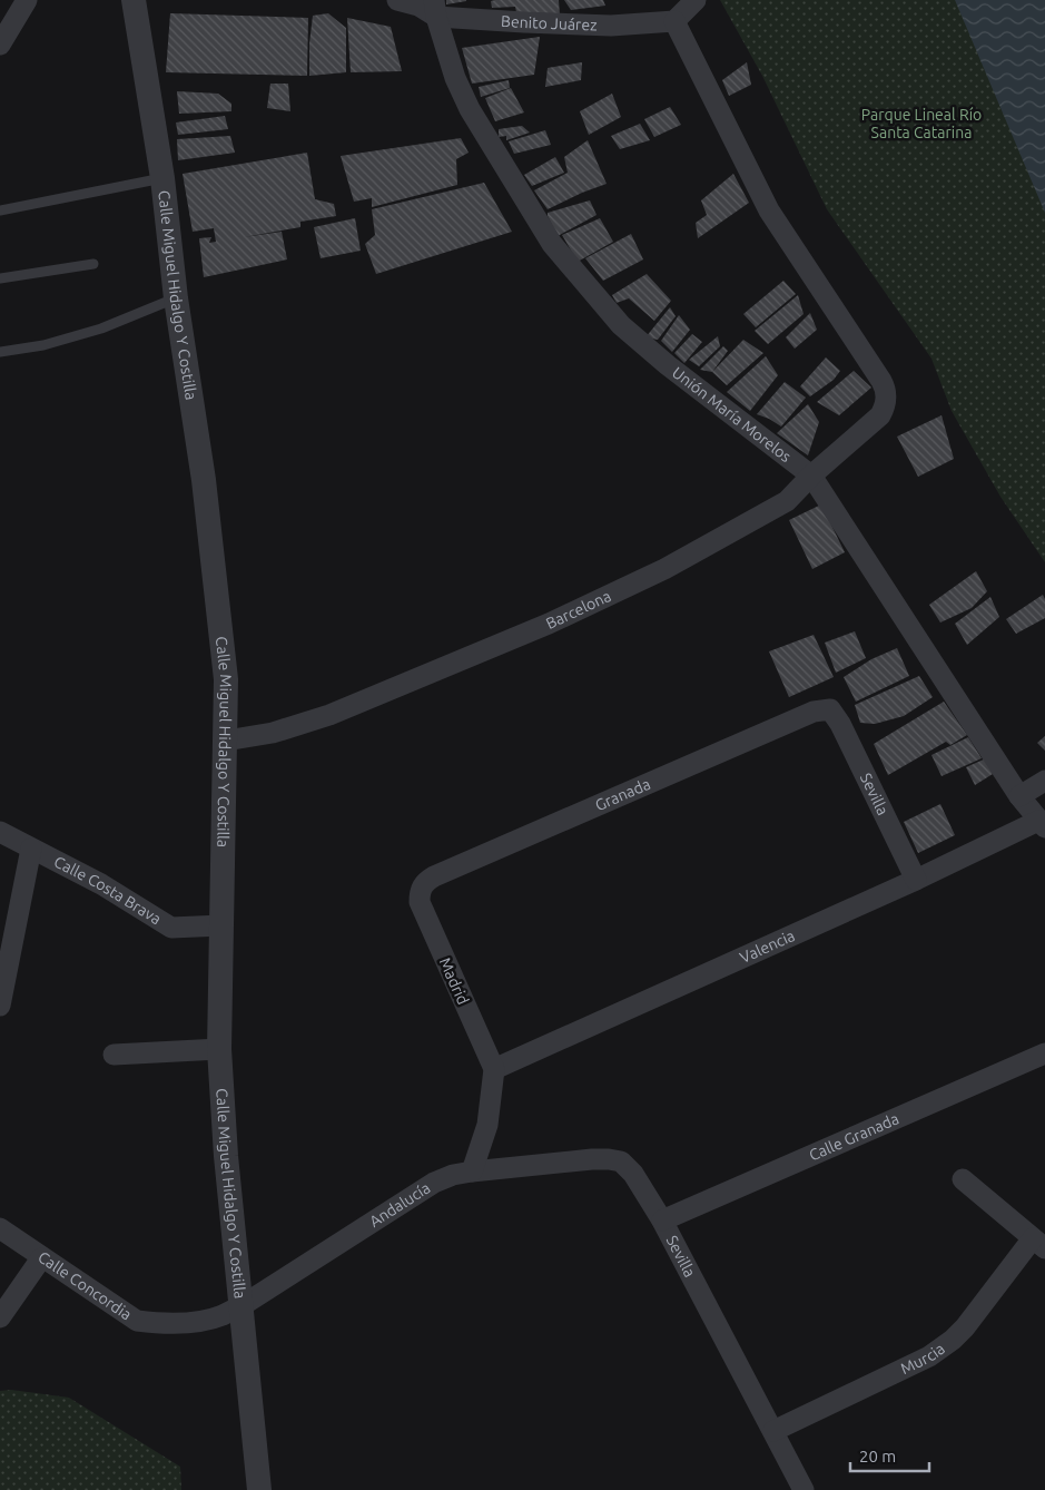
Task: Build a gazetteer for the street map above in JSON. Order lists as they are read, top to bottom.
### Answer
{
  "streets": {
    "street": [
      "Benito Juárez",
      "Calle Miguel Hidalgo Y Costilla",
      "Unión María Morelos",
      "Barcelona",
      "Sevilla",
      "Granada",
      "Calle Costa Brava",
      "Valencia",
      "Madrid",
      "Calle Granada",
      "Andalucía",
      "Calle Concordia",
      "Murcia"
    ]
  },
  "crossings": [
    ["Benito Juárez", "Unión María Morelos"],
    ["Benito Juárez", "Barcelona"],
    ["Calle Miguel Hidalgo Y Costilla", "Barcelona"],
    ["Calle Miguel Hidalgo Y Costilla", "Calle Costa Brava"],
    ["Calle Miguel Hidalgo Y Costilla", "Andalucía"],
    ["Calle Miguel Hidalgo Y Costilla", "Calle Concordia"],
    ["Unión María Morelos", "Barcelona"],
    ["Unión María Morelos", "Valencia"],
    ["Sevilla", "Granada"],
    ["Sevilla", "Valencia"],
    ["Sevilla", "Calle Granada"],
    ["Sevilla", "Andalucía"],
    ["Sevilla", "Murcia"],
    ["Granada", "Madrid"],
    ["Valencia", "Madrid"],
    ["Andalucía", "Calle Concordia"]
  ],
  "parks": ["Parque Lineal Río Santa Catarina"],
  "scale_bar": "20 m"
}
